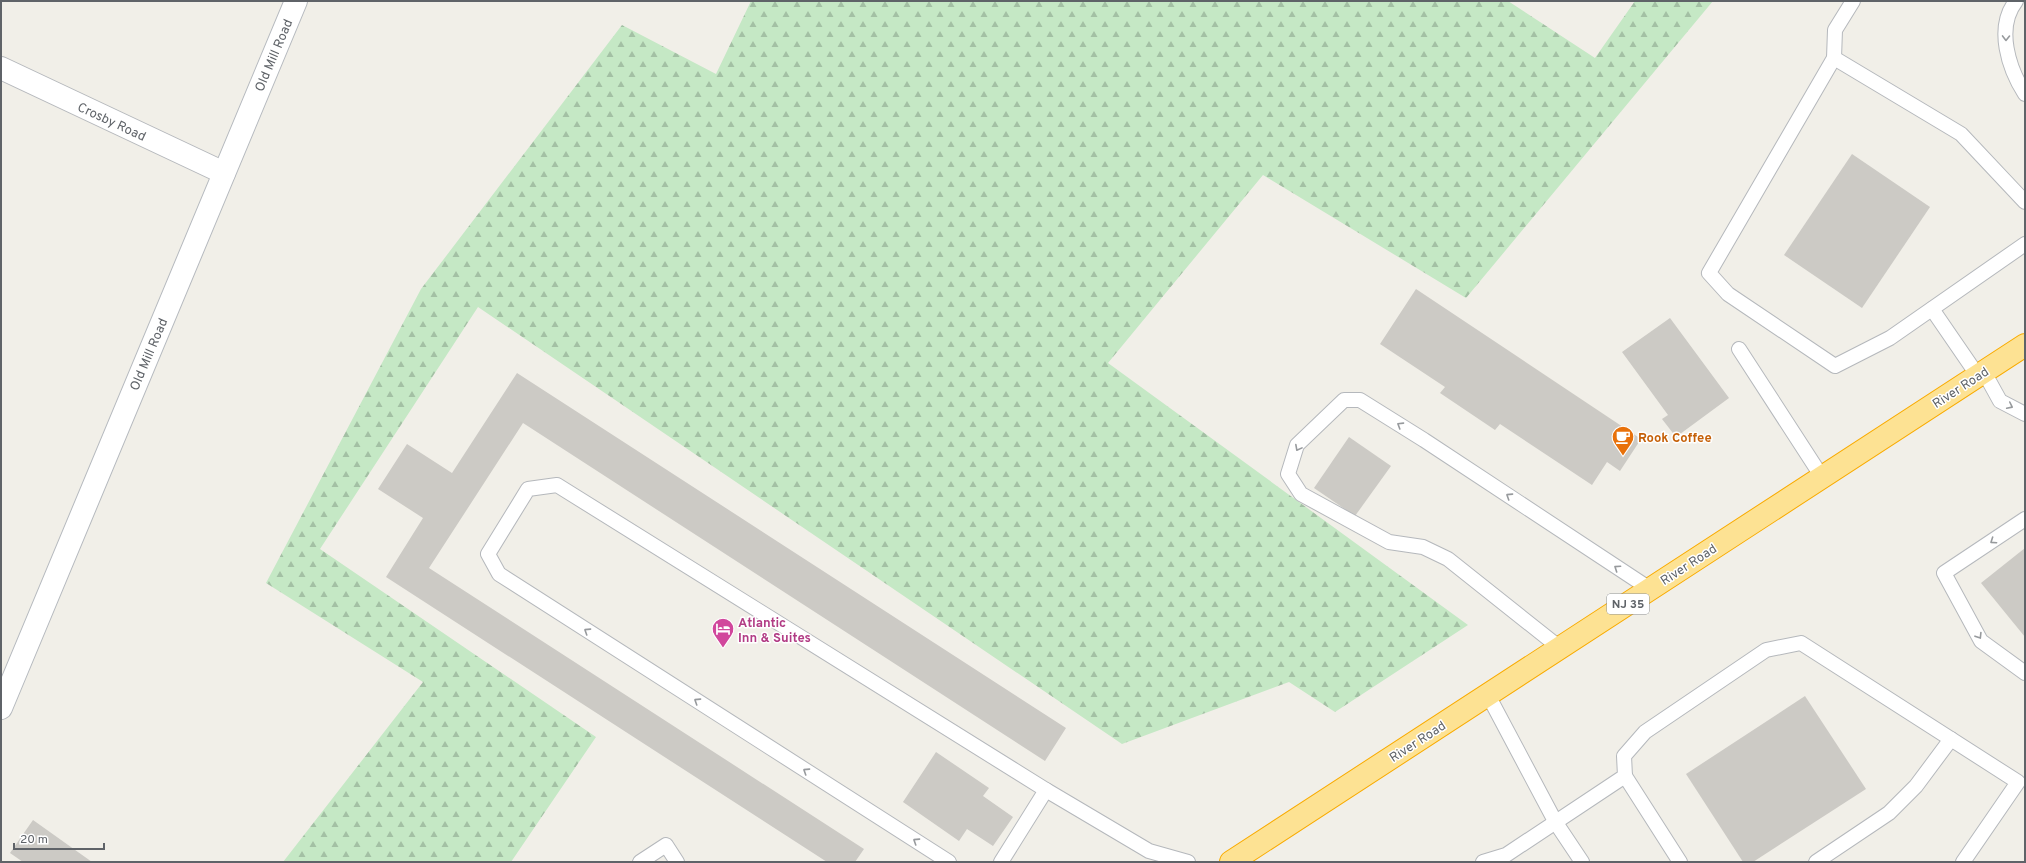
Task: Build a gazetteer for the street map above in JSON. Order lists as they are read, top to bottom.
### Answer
{
  "streets": {
    "highway": ["River Road", "NJ 35"],
    "street": ["Old Mill Road", "Crosby Road"]
  },
  "crossings": [
    ["Old Mill Road", "Crosby Road"]
  ],
  "places": {
    "cafe": ["Rook Coffee"],
    "hotel": ["Atlantic Inn & Suites"]
  },
  "scale_bar": "20 m"
}
